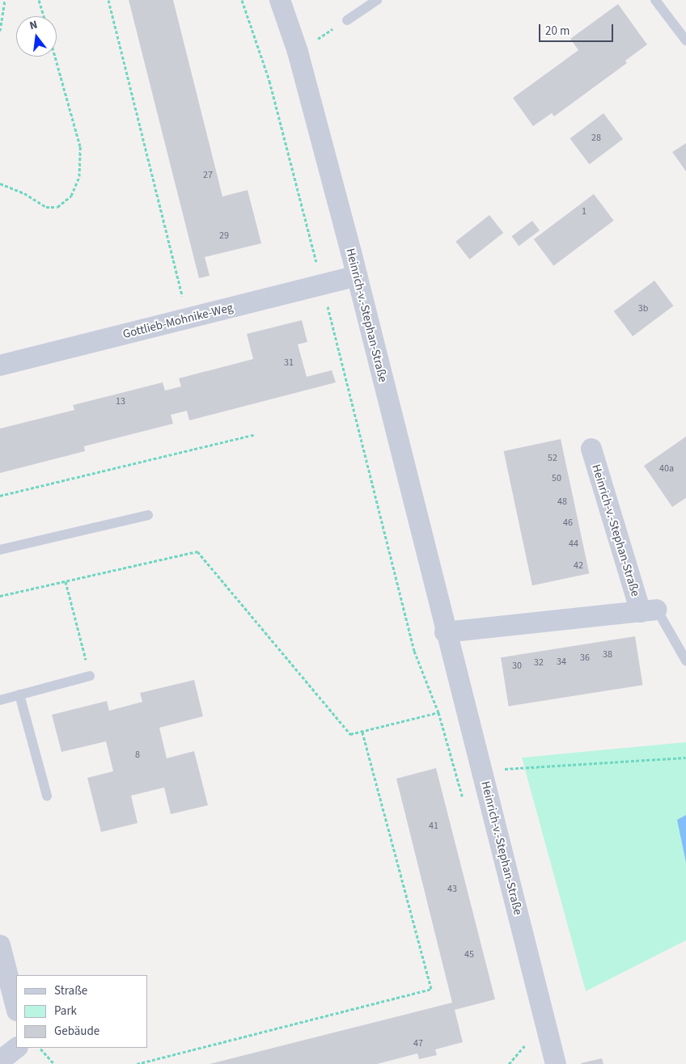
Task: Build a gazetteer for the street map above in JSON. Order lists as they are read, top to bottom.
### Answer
{
  "streets": {
    "street": ["Heinrich-v.-Stephan-Straße", "Gottlieb-Mohnike-Weg"]
  },
  "crossings": [
    ["Heinrich-v.-Stephan-Straße", "Gottlieb-Mohnike-Weg"]
  ],
  "house_numbers": [
    "28",
    "27",
    "1",
    "29",
    "3b",
    "31",
    "13",
    "52",
    "40a",
    "50",
    "48",
    "46",
    "44",
    "42",
    "38",
    "36",
    "34",
    "32",
    "30",
    "8",
    "41",
    "43",
    "45",
    "47"
  ],
  "legend": ["Straße", "Park", "Gebäude"],
  "scale_bar": "20 m",
  "north": "top"
}
